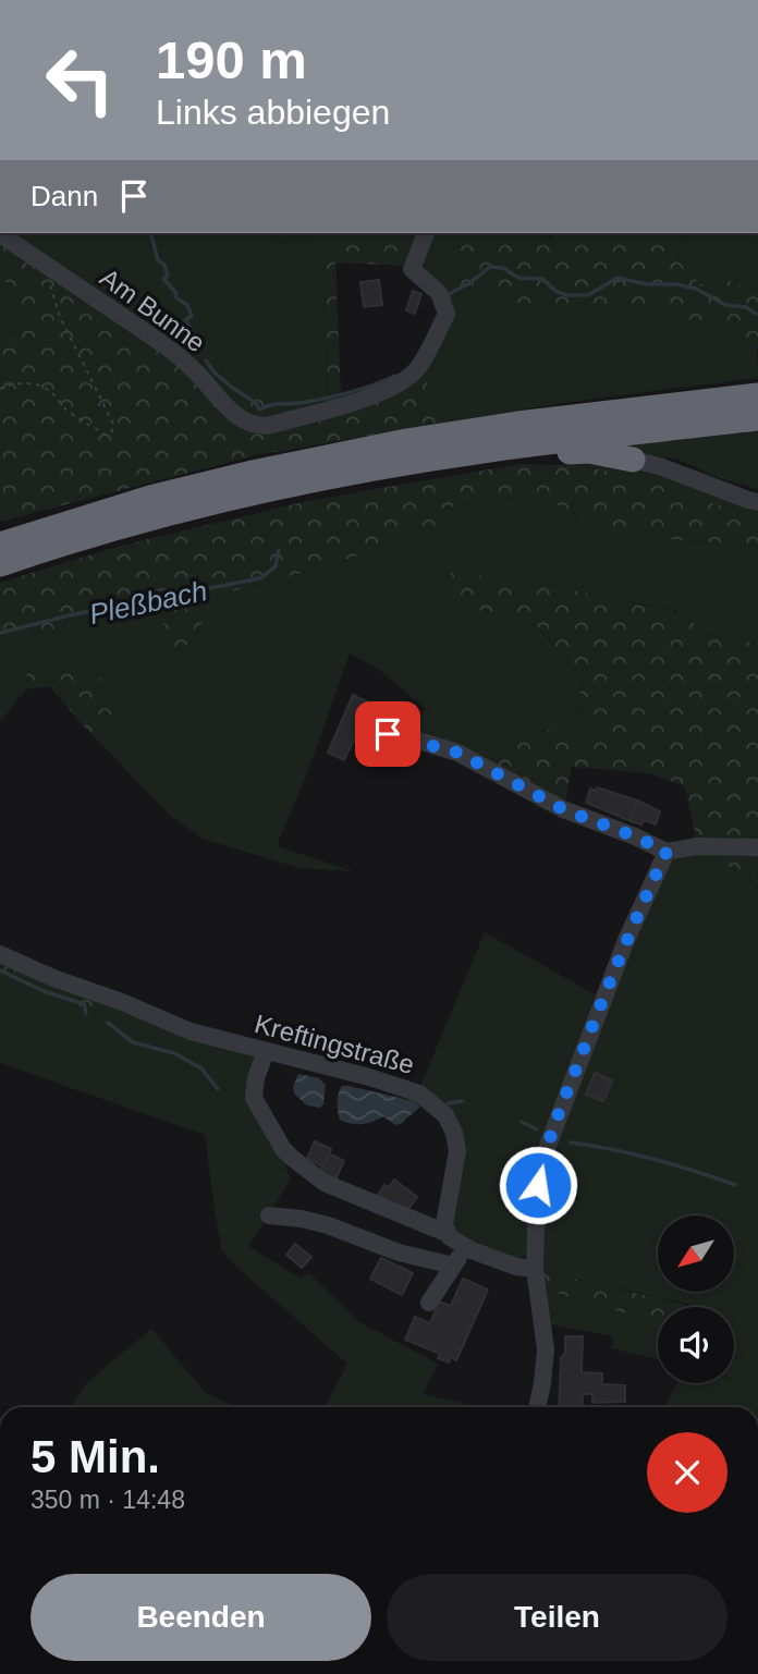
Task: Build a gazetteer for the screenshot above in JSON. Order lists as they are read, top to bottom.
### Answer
{
  "streets": {
    "street": ["Am Bunne", "Kreftingstraße"]
  },
  "water": ["Pleßbach"],
  "north": "bottom left",
  "page": {
    "turn": ["190 m", "Links abbiegen"],
    "then": "Dann",
    "heading": ["5 Min.", "350 m · 14:48"],
    "buttons": ["Beenden", "Teilen"]
  }
}
